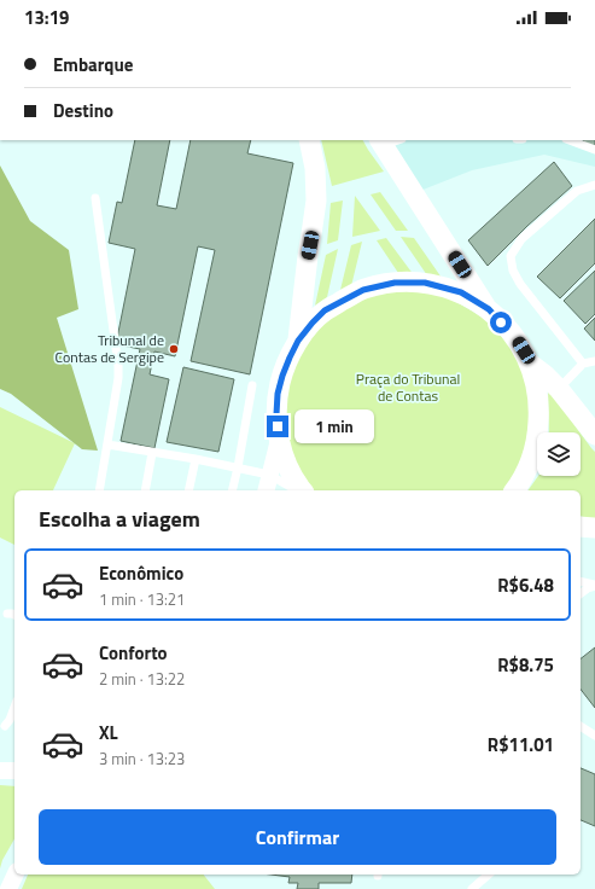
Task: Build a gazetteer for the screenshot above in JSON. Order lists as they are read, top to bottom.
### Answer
{
  "parks": ["Praça do Tribunal de Contas"],
  "places": ["Tribunal de Contas de Sergipe"],
  "page": {
    "status": "13:19",
    "banner": ["Embarque", "Destino"],
    "bubble": "1 min",
    "heading": "Escolha a viagem",
    "list": [
      {
        "name": "Econômico",
        "note": "1 min · 13:21",
        "value": "R$6.48"
      },
      {
        "name": "Conforto",
        "note": "2 min · 13:22",
        "value": "R$8.75"
      },
      {
        "name": "XL",
        "note": "3 min · 13:23",
        "value": "R$11.01"
      }
    ],
    "buttons": "Confirmar"
  }
}
